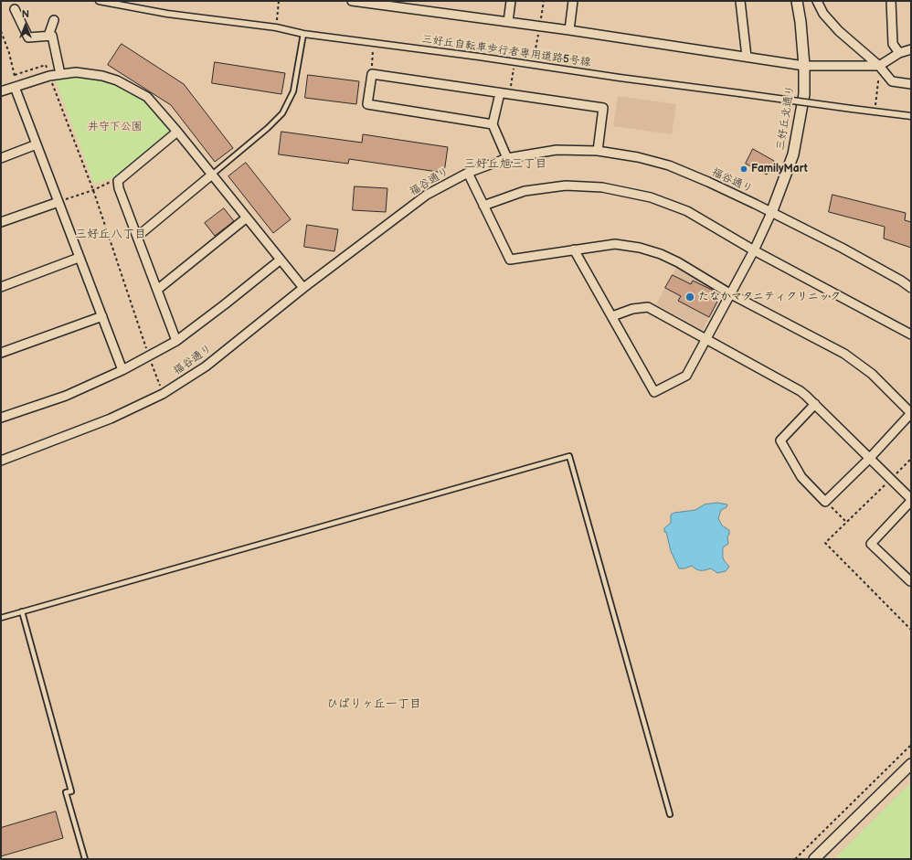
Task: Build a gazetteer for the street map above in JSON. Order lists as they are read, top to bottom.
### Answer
{
  "streets": {
    "street": ["三好丘自転車歩行者専用道路5号線", "三好丘北通り", "福谷通り"]
  },
  "crossings": [
    ["三好丘北通り", "福谷通り"]
  ],
  "districts": ["三好丘旭三丁目", "三好丘八丁目", "ひばりヶ丘一丁目"],
  "parks": ["井守下公園"],
  "places": ["FamilyMart", "たなかマタニティクリニック"],
  "north": "top"
}
